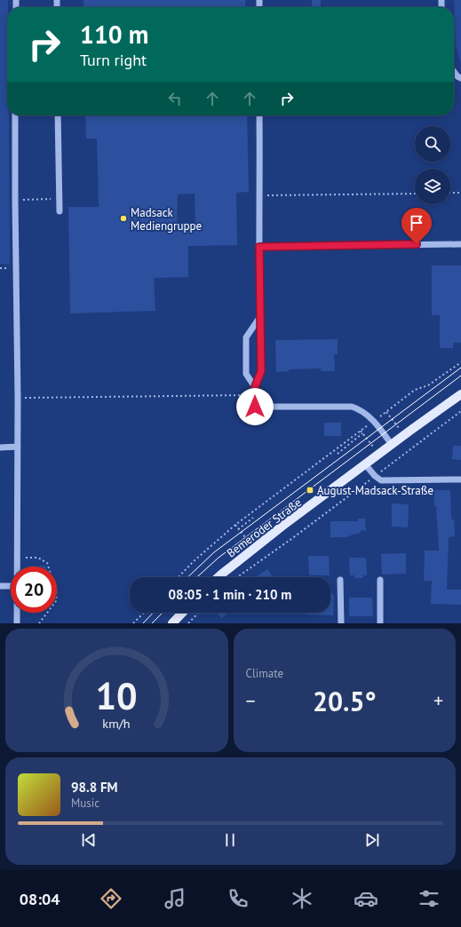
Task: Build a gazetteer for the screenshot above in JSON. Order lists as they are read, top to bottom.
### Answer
{
  "streets": {
    "main road": ["Bemeroder Straße"]
  },
  "places": {
    "other": ["Madsack Mediengruppe"],
    "transit": ["August-Madsack-Straße"]
  },
  "page": {
    "turn": ["110 m", "Turn right"],
    "limit": "20",
    "trip": "08:05 · 1 min · 210 m",
    "tile": "Climate",
    "heat": ["−", "20.5°", "+"],
    "song": ["98.8 FM", "Music"],
    "tabs": "08:04",
    "gauge": ["10", "km/h"]
  }
}
